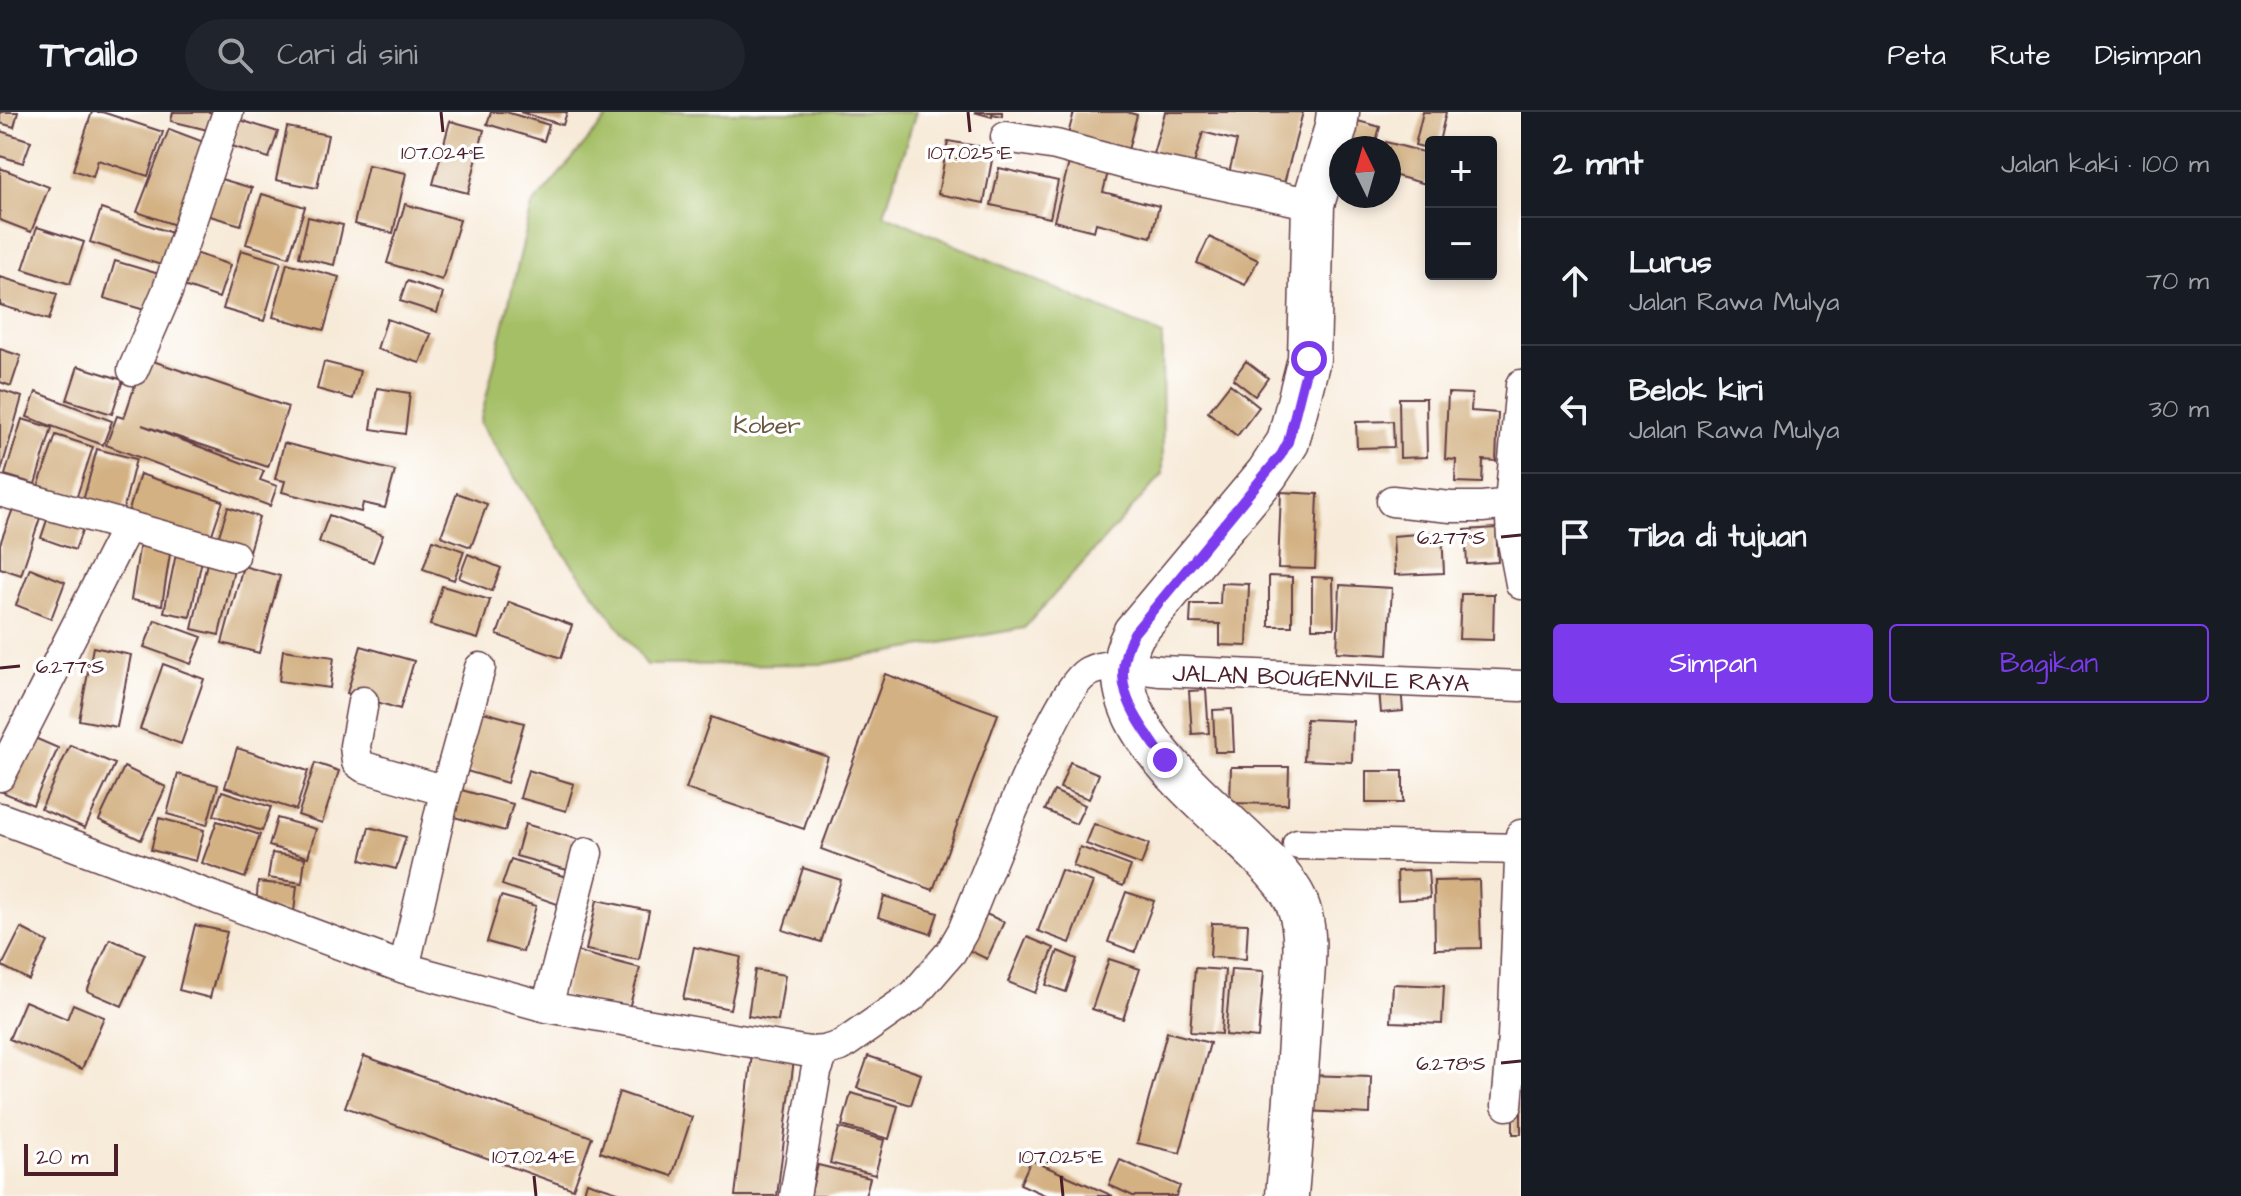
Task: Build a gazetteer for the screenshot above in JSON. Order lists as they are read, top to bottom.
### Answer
{
  "streets": {
    "street": ["JALAN BOUGENVILE RAYA"]
  },
  "parks": ["Kober"],
  "scale_bar": "20 m",
  "north": "top",
  "page": {
    "header": "Trailo",
    "search": "Cari di sini",
    "nav": ["Peta", "Rute", "Disimpan"],
    "heading": ["2 mnt", "Jalan kaki · 100 m"],
    "map_buttons": ["+", "−"],
    "list": [
      ["Lurus", "Jalan Rawa Mulya", "70 m"],
      ["Belok kiri", "Jalan Rawa Mulya", "30 m"],
      "Tiba di tujuan"
    ],
    "buttons": ["Simpan", "Bagikan"],
    "scale": "20 m"
  },
  "coordinates": [
    "107.024°E",
    "107.025°E",
    "6.277°S",
    "6.278°S"
  ]
}
